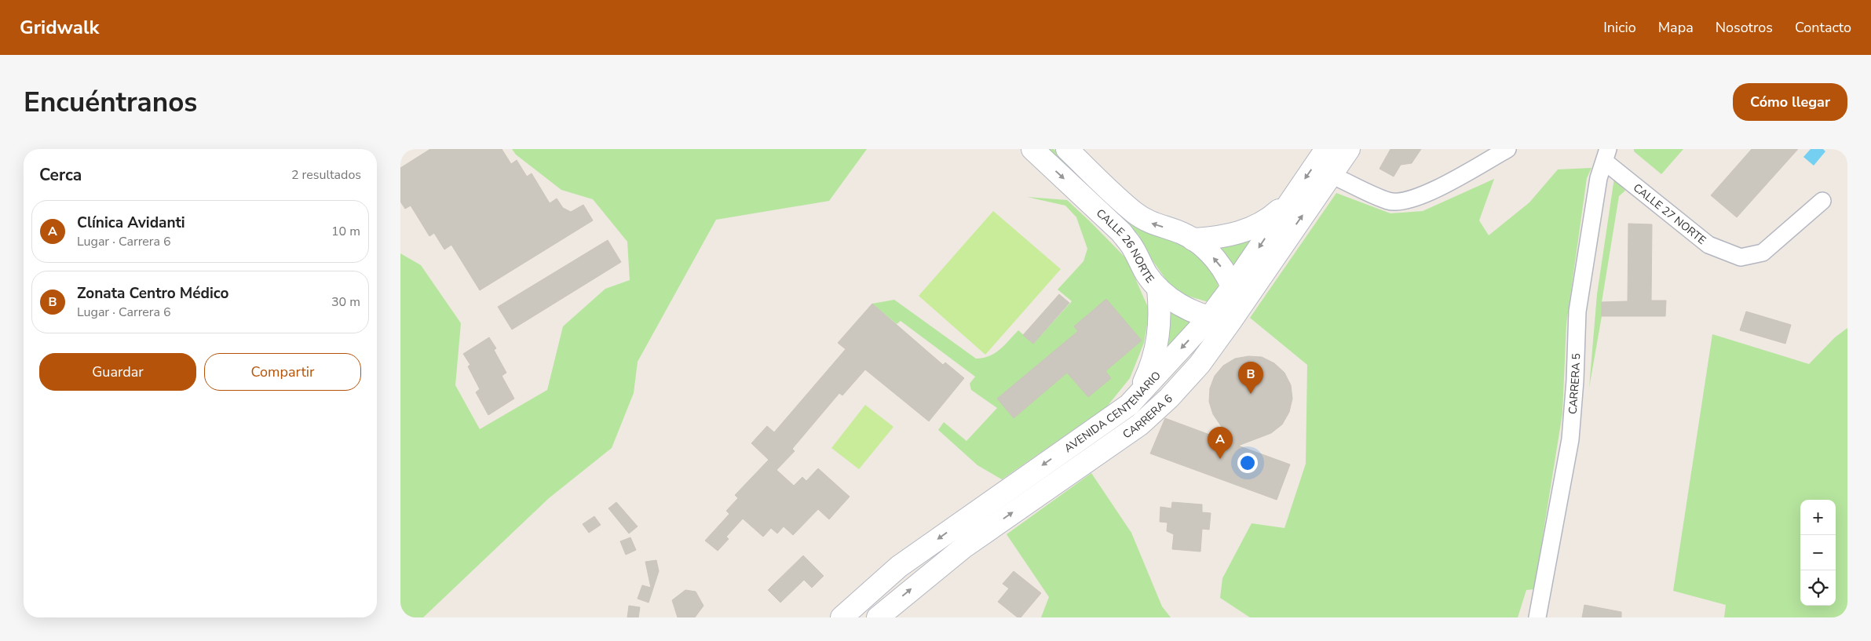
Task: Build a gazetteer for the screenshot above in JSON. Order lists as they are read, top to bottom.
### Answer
{
  "streets": {
    "main road": ["CALLE 26 NORTE", "AVENIDA CENTENARIO", "CARRERA 6"],
    "street": ["CALLE 27 NORTE", "CARRERA 5"]
  },
  "crossings": [
    ["CALLE 27 NORTE", "CARRERA 5"],
    ["CALLE 26 NORTE", "AVENIDA CENTENARIO"],
    ["CALLE 26 NORTE", "CARRERA 6"]
  ],
  "one_way": ["AVENIDA CENTENARIO", "CARRERA 6"],
  "page": {
    "header": "Gridwalk",
    "nav": [
      "Inicio",
      "Mapa",
      "Nosotros",
      "Contacto"
    ],
    "buttons": [
      "Cómo llegar",
      ["Guardar", "Compartir"]
    ],
    "title": "Encuéntranos",
    "heading": ["Cerca", "2 resultados"],
    "list": [
      {
        "mark": "A",
        "name": "Clínica Avidanti",
        "note": "Lugar · Carrera 6",
        "value": "10 m"
      },
      {
        "mark": "B",
        "name": "Zonata Centro Médico",
        "note": "Lugar · Carrera 6",
        "value": "30 m"
      }
    ],
    "pins": ["B", "A"],
    "map_buttons": ["+", "−"]
  }
}
